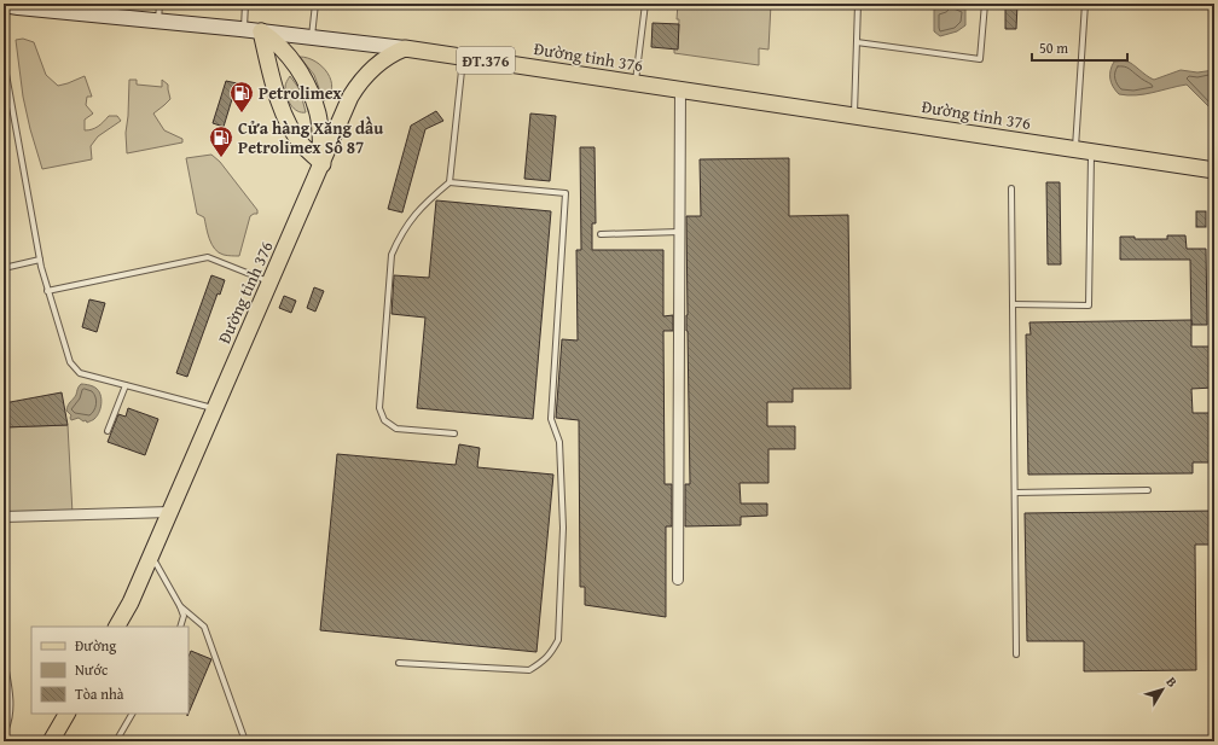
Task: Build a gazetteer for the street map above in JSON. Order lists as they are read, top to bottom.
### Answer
{
  "streets": {
    "main road": ["Đường tỉnh 376", "ĐT.376"]
  },
  "places": {
    "fuel station": ["Petrolimex", "Cửa hàng Xăng dầu Petrolimex Số 87"]
  },
  "legend": ["Đường", "Nước", "Tòa nhà"],
  "scale_bar": "50 m",
  "north": "top right"
}
